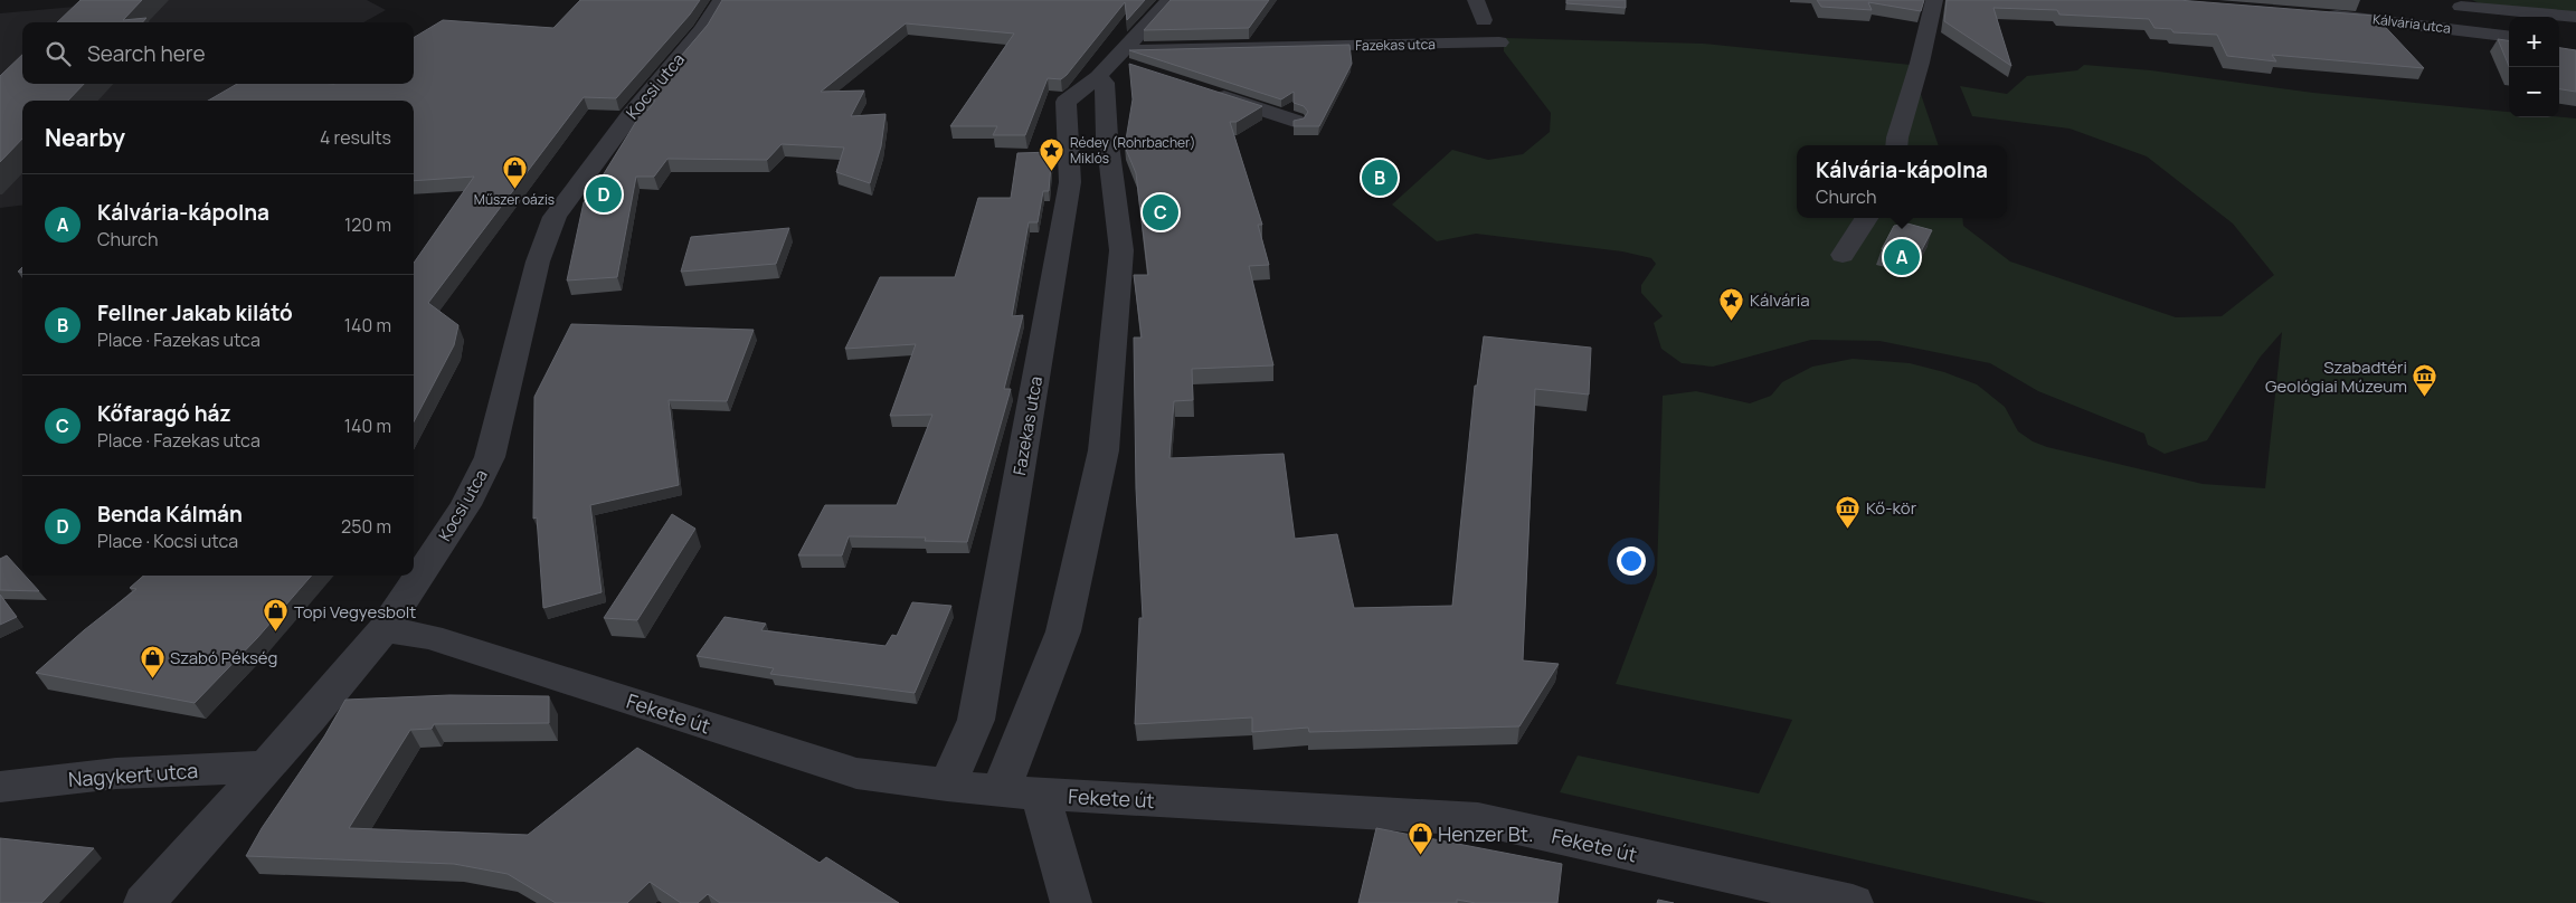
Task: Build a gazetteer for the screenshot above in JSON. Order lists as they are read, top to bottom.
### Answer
{
  "streets": {
    "street": [
      "Kálvária utca",
      "Fazekas utca",
      "Kocsi utca",
      "Fekete út",
      "Nagykert utca"
    ]
  },
  "crossings": [
    ["Fazekas utca", "Fekete út"],
    ["Kocsi utca", "Fekete út"],
    ["Kocsi utca", "Nagykert utca"]
  ],
  "places": {
    "place": ["Rédey (Rohrbacher) Miklós", "Kálvária"],
    "shop": [
      "Műszer oázis",
      "Topi Vegyesbolt",
      "Szabó Pékség",
      "Henzer Bt."
    ],
    "museum": ["Szabadtéri Geológiai Múzeum", "Kő-kör"]
  },
  "page": {
    "map_buttons": ["+", "−"],
    "search": "Search here",
    "heading": ["Nearby", "4 results"],
    "popup": ["Kálvária-kápolna", "Church"],
    "pins": [
      "B",
      "D",
      "C",
      "A"
    ],
    "list": [
      {
        "mark": "A",
        "name": "Kálvária-kápolna",
        "note": "Church",
        "value": "120 m"
      },
      {
        "mark": "B",
        "name": "Fellner Jakab kilátó",
        "note": "Place · Fazekas utca",
        "value": "140 m"
      },
      {
        "mark": "C",
        "name": "Kőfaragó ház",
        "note": "Place · Fazekas utca",
        "value": "140 m"
      },
      {
        "mark": "D",
        "name": "Benda Kálmán",
        "note": "Place · Kocsi utca",
        "value": "250 m"
      }
    ]
  }
}
